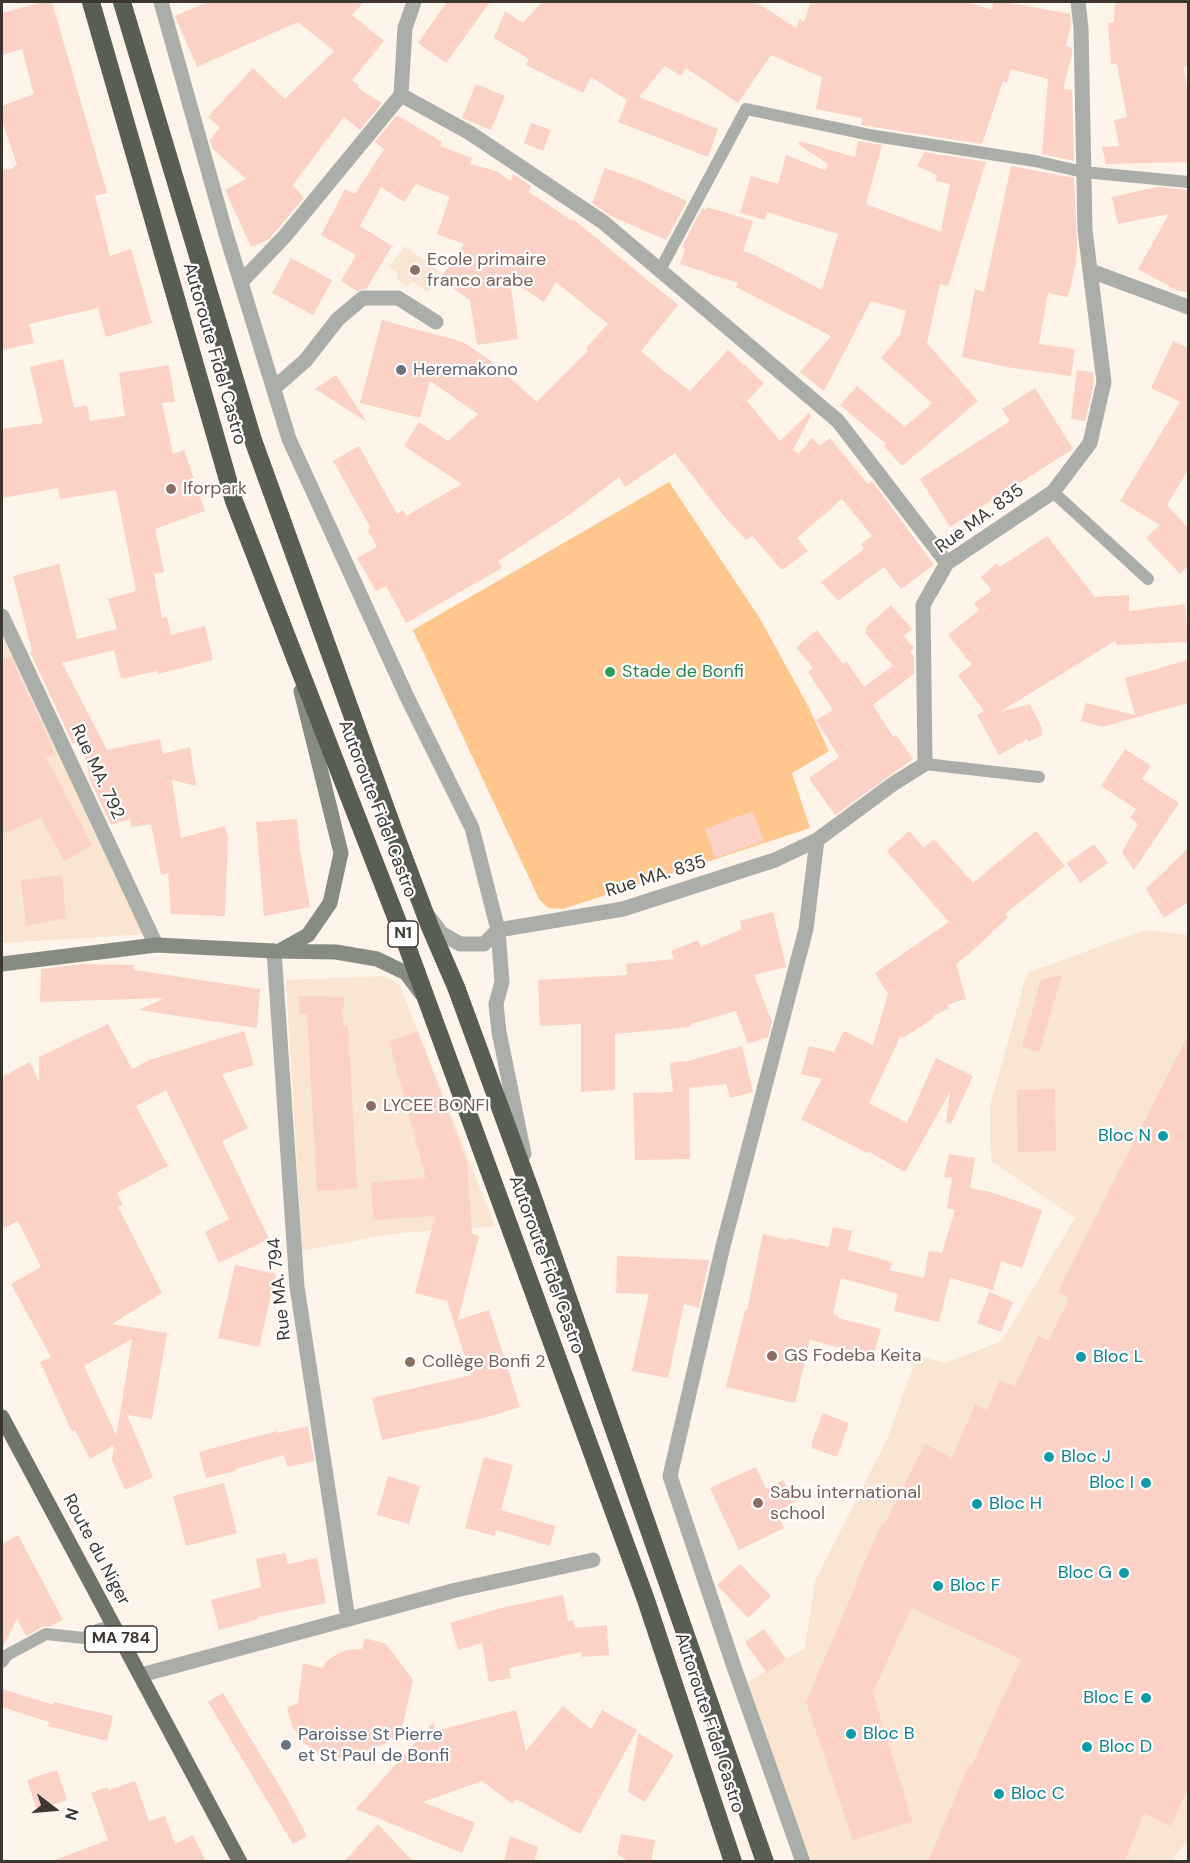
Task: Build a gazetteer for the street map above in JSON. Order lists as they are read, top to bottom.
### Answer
{
  "streets": {
    "highway": ["Autoroute Fidel Castro", "N1"],
    "main road": ["Route du Niger", "MA 784"],
    "street": ["Rue MA. 835", "Rue MA. 792", "Rue MA. 794"]
  },
  "places": [
    "Ecole primaire franco arabe",
    "Heremakono",
    "Iforpark",
    "Stade de Bonfi",
    "LYCEE BONFI",
    "Bloc N",
    "GS Fodeba Keita",
    "Bloc L",
    "Collège Bonfi 2",
    "Bloc J",
    "Bloc I",
    "Sabu international school",
    "Bloc H",
    "Bloc G",
    "Bloc F",
    "Bloc E",
    "Bloc B",
    "Paroisse St Pierre et St Paul de Bonfi",
    "Bloc D",
    "Bloc C"
  ],
  "north": "right"
}
